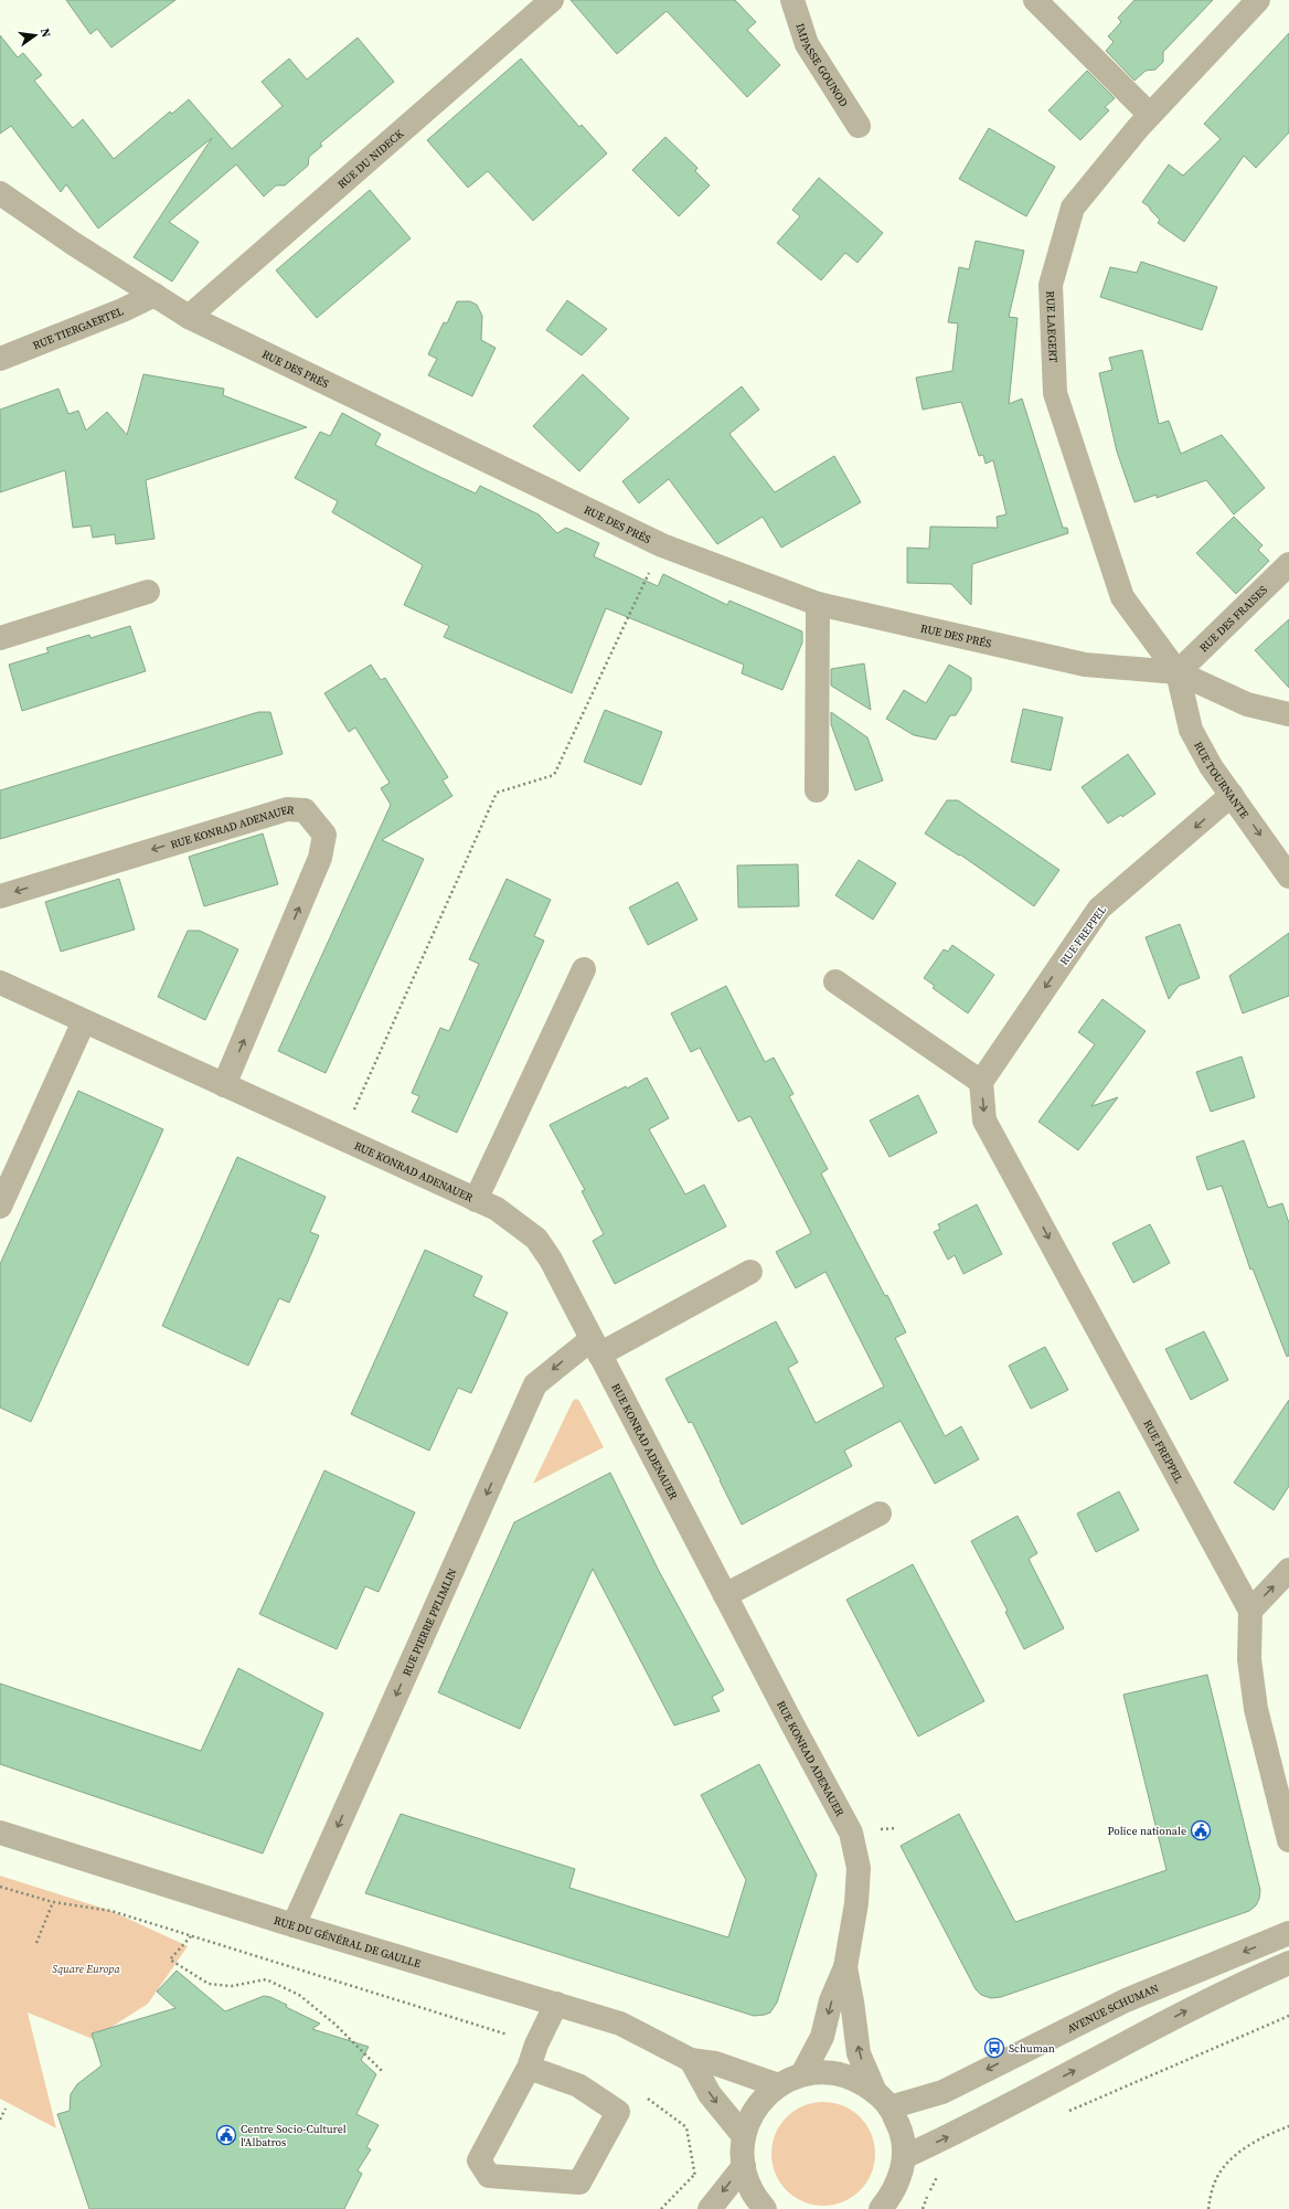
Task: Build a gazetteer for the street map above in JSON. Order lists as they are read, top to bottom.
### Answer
{
  "streets": {
    "street": [
      "IMPASSE GOUNOD",
      "RUE DU NIDECK",
      "RUE LAEGERT",
      "RUE TIERGAERTEL",
      "RUE DES PRÉS",
      "RUE DES FRAISES",
      "RUE TOURNANTE",
      "RUE KONRAD ADENAUER",
      "RUE FREPPEL",
      "RUE PIERRE PFLIMLIN",
      "RUE DU GÉNÉRAL DE GAULLE",
      "AVENUE SCHUMAN"
    ]
  },
  "crossings": [
    ["RUE DU NIDECK", "RUE DES PRÉS"],
    ["RUE LAEGERT", "RUE DES PRÉS"],
    ["RUE LAEGERT", "RUE DES FRAISES"],
    ["RUE LAEGERT", "RUE TOURNANTE"],
    ["RUE TIERGAERTEL", "RUE DES PRÉS"],
    ["RUE DES PRÉS", "RUE DES FRAISES"],
    ["RUE DES PRÉS", "RUE TOURNANTE"],
    ["RUE DES FRAISES", "RUE TOURNANTE"],
    ["RUE TOURNANTE", "RUE FREPPEL"],
    ["RUE KONRAD ADENAUER", "RUE PIERRE PFLIMLIN"],
    ["RUE KONRAD ADENAUER", "AVENUE SCHUMAN"],
    ["RUE PIERRE PFLIMLIN", "RUE DU GÉNÉRAL DE GAULLE"]
  ],
  "one_way": ["RUE TOURNANTE", "RUE FREPPEL", "RUE PIERRE PFLIMLIN"],
  "parks": ["Square Europa"],
  "places": {
    "public building": ["Police nationale", "Centre Socio-Culturel l'Albatros"],
    "bus stop": ["Schuman"]
  },
  "north": "right"
}
